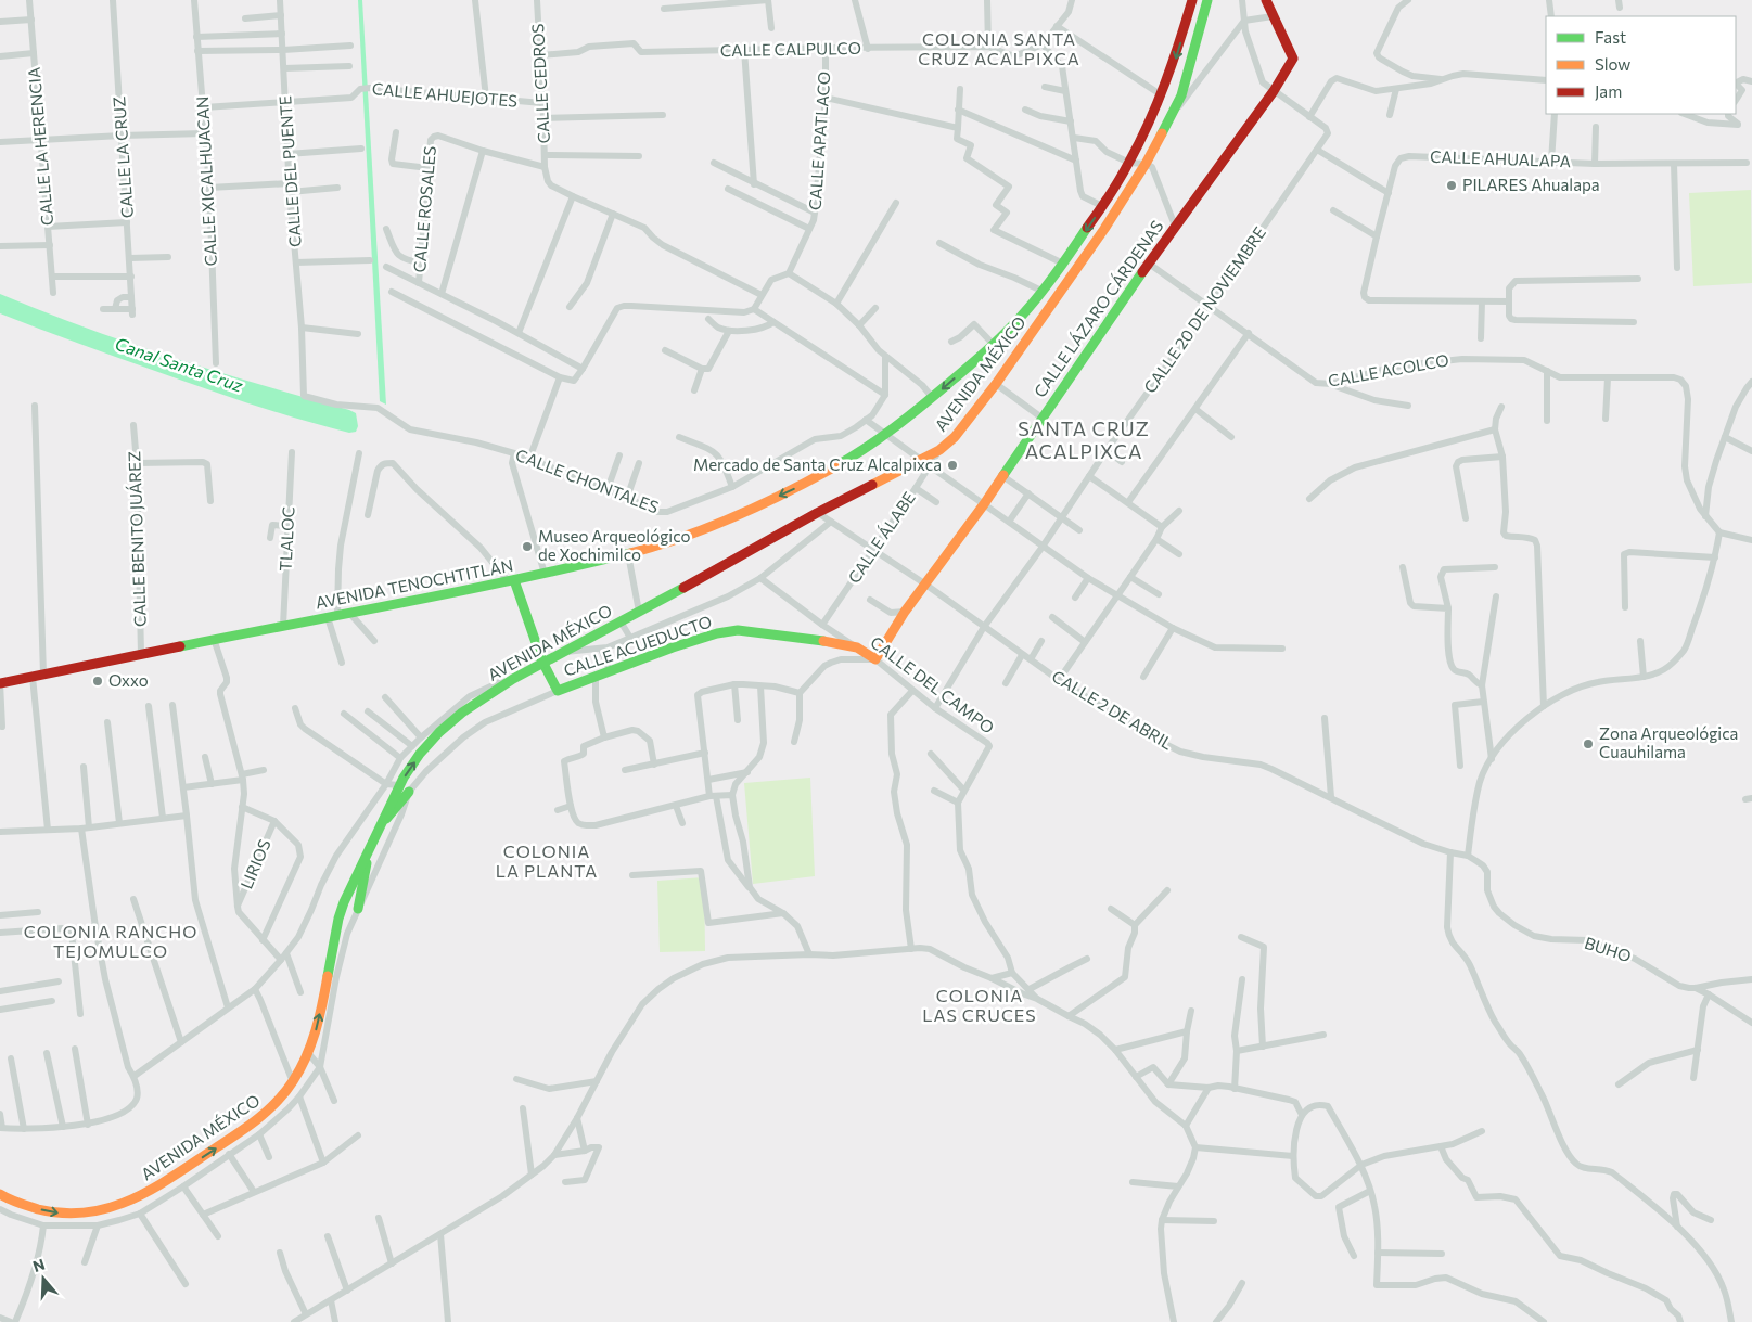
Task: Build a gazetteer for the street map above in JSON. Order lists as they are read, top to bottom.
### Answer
{
  "streets": {
    "main road": [
      "CALLE LÁZARO CÁRDENAS",
      "AVENIDA MÉXICO",
      "AVENIDA TENOCHTITLÁN",
      "CALLE ACUEDUCTO",
      "CALLE DEL CAMPO"
    ],
    "street": [
      "CALLE CALPULCO",
      "CALLE CEDROS",
      "CALLE AHUEJOTES",
      "CALLE APATLACO",
      "CALLE LA HERENCIA",
      "CALLE LA CRUZ",
      "CALLE AHUALAPA",
      "CALLE DEL PUENTE",
      "CALLE XICALHUACAN",
      "CALLE ROSALES",
      "CALLE 20 DE NOVIEMBRE",
      "CALLE ACOLCO",
      "CALLE CHONTALES",
      "CALLE ÁLABE",
      "CALLE BENITO JUÁREZ",
      "TLALOC",
      "CALLE 2 DE ABRIL",
      "LIRIOS",
      "BUHO"
    ]
  },
  "crossings": [
    ["CALLE CALPULCO", "CALLE CEDROS"],
    ["CALLE CALPULCO", "CALLE APATLACO"],
    ["CALLE CEDROS", "CALLE AHUEJOTES"],
    ["CALLE AHUEJOTES", "CALLE DEL PUENTE"],
    ["CALLE AHUEJOTES", "CALLE XICALHUACAN"],
    ["CALLE DEL PUENTE", "CALLE CHONTALES"],
    ["CALLE LÁZARO CÁRDENAS", "CALLE 20 DE NOVIEMBRE"],
    ["CALLE LÁZARO CÁRDENAS", "CALLE ACOLCO"],
    ["CALLE LÁZARO CÁRDENAS", "CALLE DEL CAMPO"],
    ["CALLE LÁZARO CÁRDENAS", "CALLE 2 DE ABRIL"],
    ["CALLE 20 DE NOVIEMBRE", "CALLE ACOLCO"],
    ["CALLE 20 DE NOVIEMBRE", "CALLE DEL CAMPO"],
    ["CALLE 20 DE NOVIEMBRE", "CALLE 2 DE ABRIL"],
    ["AVENIDA MÉXICO", "CALLE ÁLABE"],
    ["AVENIDA MÉXICO", "CALLE ACUEDUCTO"],
    ["AVENIDA MÉXICO", "CALLE 2 DE ABRIL"],
    ["CALLE ÁLABE", "CALLE DEL CAMPO"],
    ["CALLE ÁLABE", "CALLE 2 DE ABRIL"],
    ["CALLE BENITO JUÁREZ", "AVENIDA TENOCHTITLÁN"],
    ["TLALOC", "AVENIDA TENOCHTITLÁN"],
    ["AVENIDA TENOCHTITLÁN", "CALLE ACUEDUCTO"],
    ["CALLE ACUEDUCTO", "CALLE DEL CAMPO"],
    ["CALLE 2 DE ABRIL", "BUHO"]
  ],
  "districts": [
    "COLONIA SANTA CRUZ ACALPIXCA",
    "SANTA CRUZ ACALPIXCA",
    "COLONIA LA PLANTA",
    "COLONIA RANCHO TEJOMULCO",
    "COLONIA LAS CRUCES"
  ],
  "water": ["Canal Santa Cruz"],
  "places": [
    "PILARES Ahualapa",
    "Mercado de Santa Cruz Alcalpixca",
    "Museo Arqueológico de Xochimilco",
    "Oxxo",
    "Zona Arqueológica Cuauhilama"
  ],
  "legend": ["Fast", "Slow", "Jam"],
  "north": "top"
}
